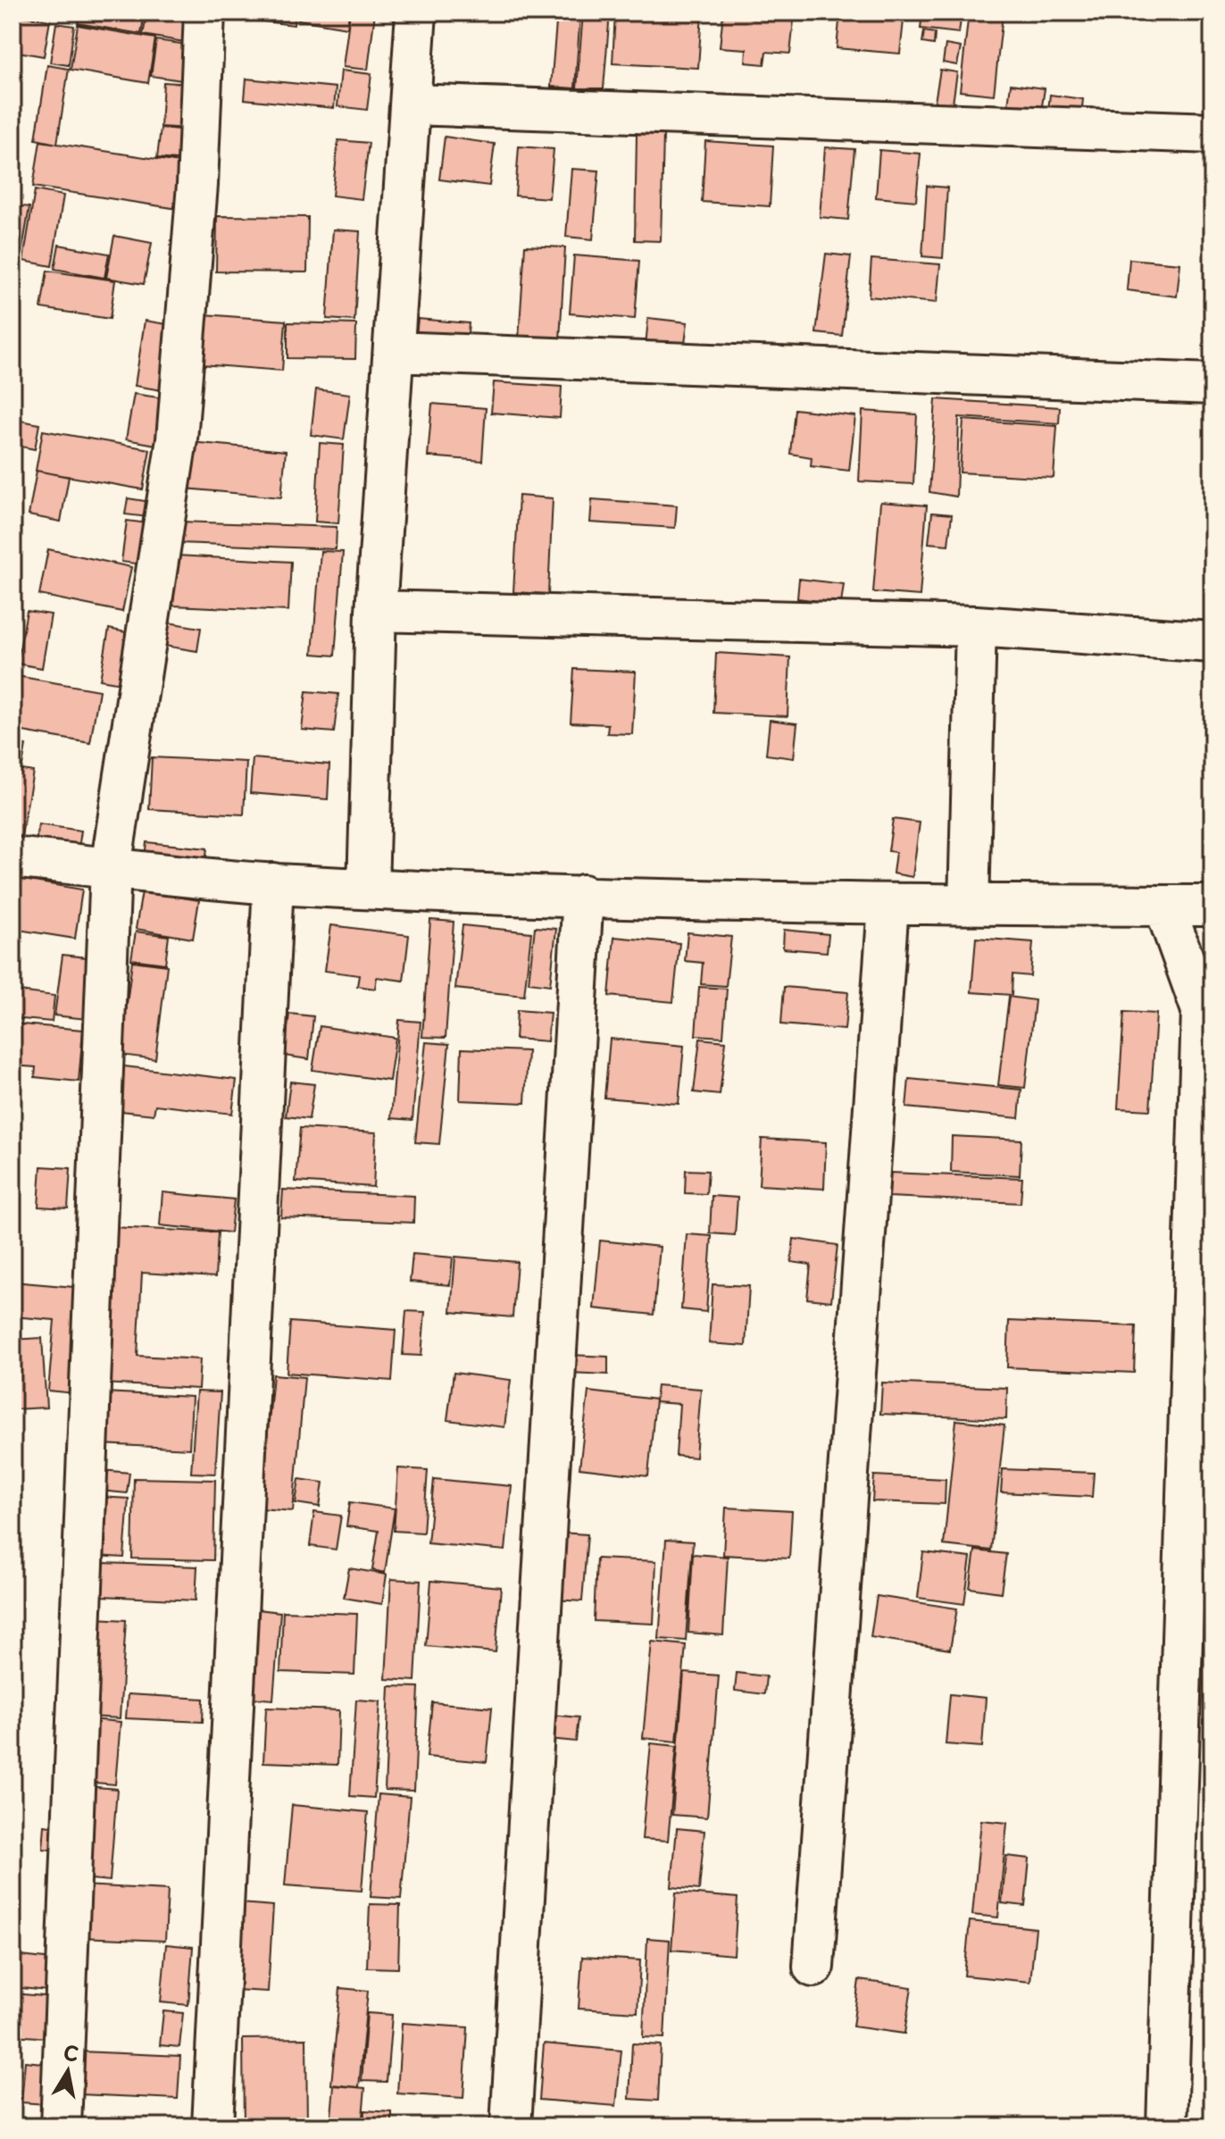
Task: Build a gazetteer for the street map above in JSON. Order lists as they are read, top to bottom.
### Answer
{
  "north": "top"
}
